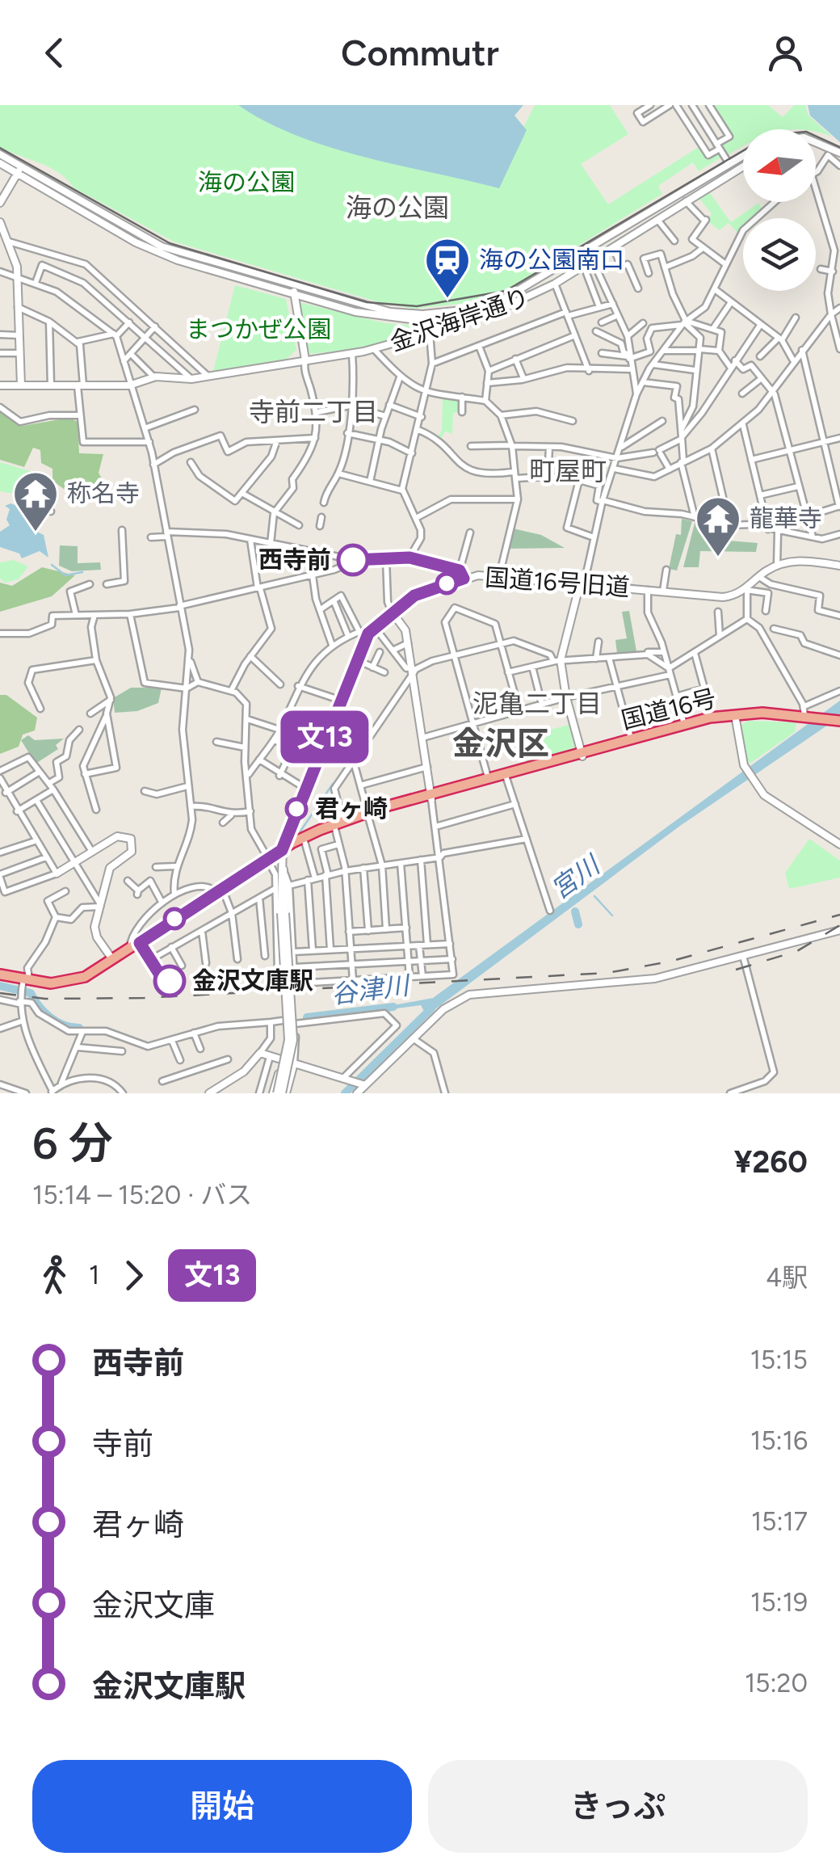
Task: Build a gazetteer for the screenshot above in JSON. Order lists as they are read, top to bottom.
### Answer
{
  "streets": {
    "highway": ["国道16号"],
    "street": ["金沢海岸通り", "国道16号旧道"]
  },
  "crossings": [
    ["国道16号旧道", "国道16号"]
  ],
  "districts": [
    "海の公園",
    "寺前二丁目",
    "町屋町",
    "泥亀二丁目",
    "金沢区"
  ],
  "water": ["宮川", "谷津川"],
  "parks": ["海の公園", "まつかぜ公園"],
  "places": {
    "station": ["海の公園南口"],
    "temple": ["称名寺", "龍華寺"],
    "other": ["西寺前", "君ヶ崎", "金沢文庫駅"]
  },
  "lines": ["bus line 文13"],
  "north": "left",
  "page": {
    "header": "Commutr",
    "on_map": "文13",
    "heading": ["6 分", "15:14 – 15:20 · バス", "¥260"],
    "legs": ["1", "文13", "4駅"],
    "list": [
      {
        "name": "西寺前",
        "value": "15:15"
      },
      {
        "name": "寺前",
        "value": "15:16"
      },
      {
        "name": "君ヶ崎",
        "value": "15:17"
      },
      {
        "name": "金沢文庫",
        "value": "15:19"
      },
      {
        "name": "金沢文庫駅",
        "value": "15:20"
      }
    ],
    "buttons": ["開始", "きっぷ"]
  }
}
